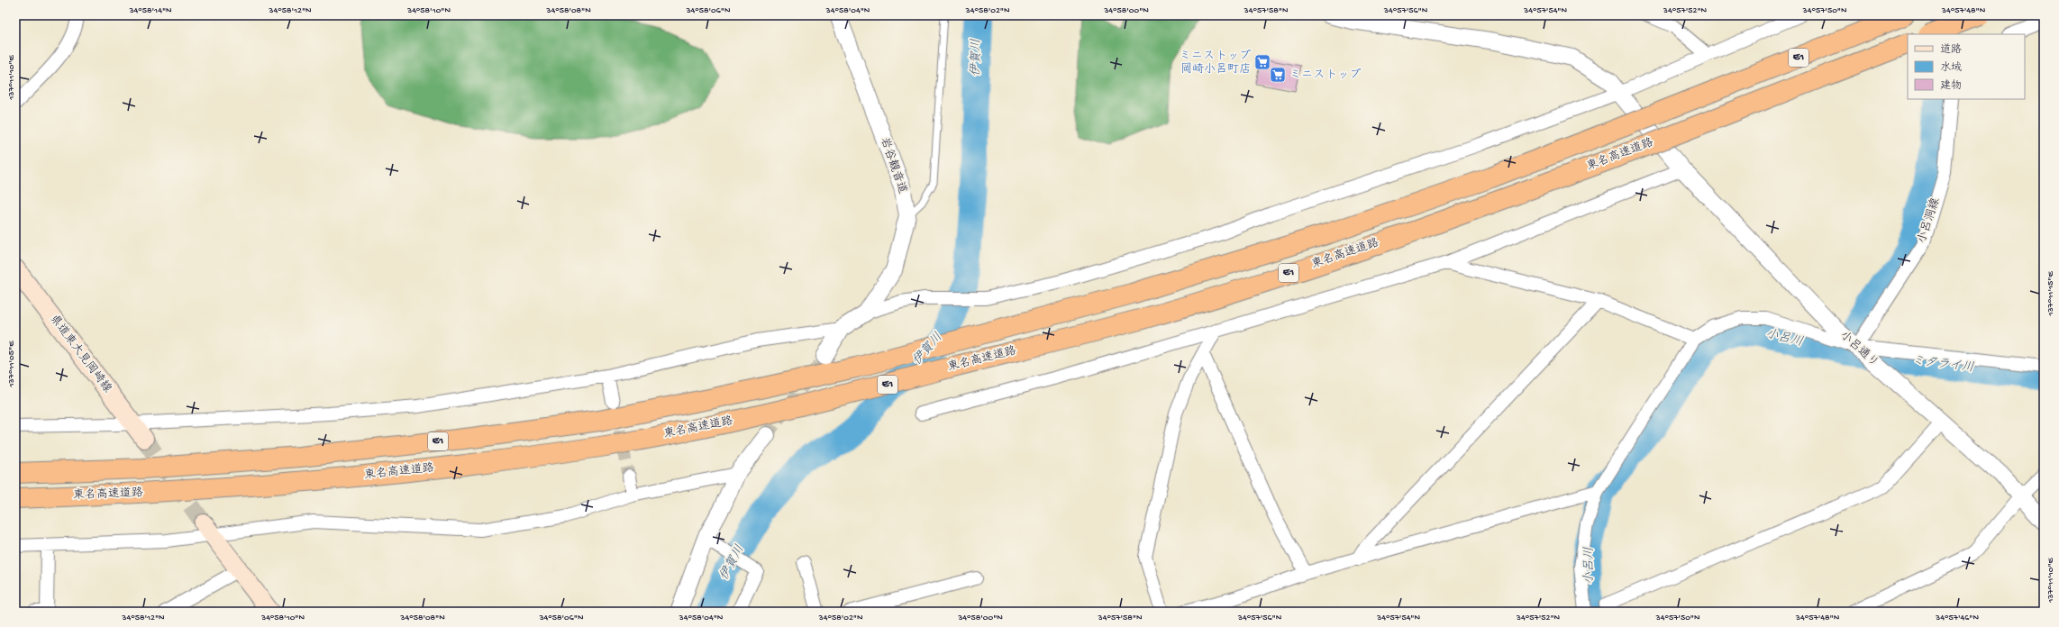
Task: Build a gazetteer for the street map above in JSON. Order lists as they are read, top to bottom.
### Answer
{
  "streets": {
    "highway": ["E1", "東名高速道路"],
    "main road": ["県道東大見岡崎線"],
    "street": ["岩谷観音道", "小呂洞線", "小呂通り"]
  },
  "crossings": [
    ["小呂洞線", "小呂通り"]
  ],
  "water": ["伊賀川", "小呂川", "ミタライ川"],
  "places": {
    "supermarket": ["ミニストップ 岡崎小呂町店", "ミニストップ"]
  },
  "legend": ["道路", "水域", "建物"],
  "coordinates": [
    "34°58'14\"N",
    "34°58'12\"N",
    "34°58'10\"N",
    "34°58'08\"N",
    "34°58'06\"N",
    "34°58'04\"N",
    "34°58'02\"N",
    "34°58'00\"N",
    "34°57'58\"N",
    "34°57'56\"N",
    "34°57'54\"N",
    "34°57'52\"N",
    "34°57'50\"N",
    "34°57'48\"N",
    "137°11'10\"E",
    "137°11'15\"E",
    "137°11'05\"E",
    "34°57'46\"N"
  ]
}
